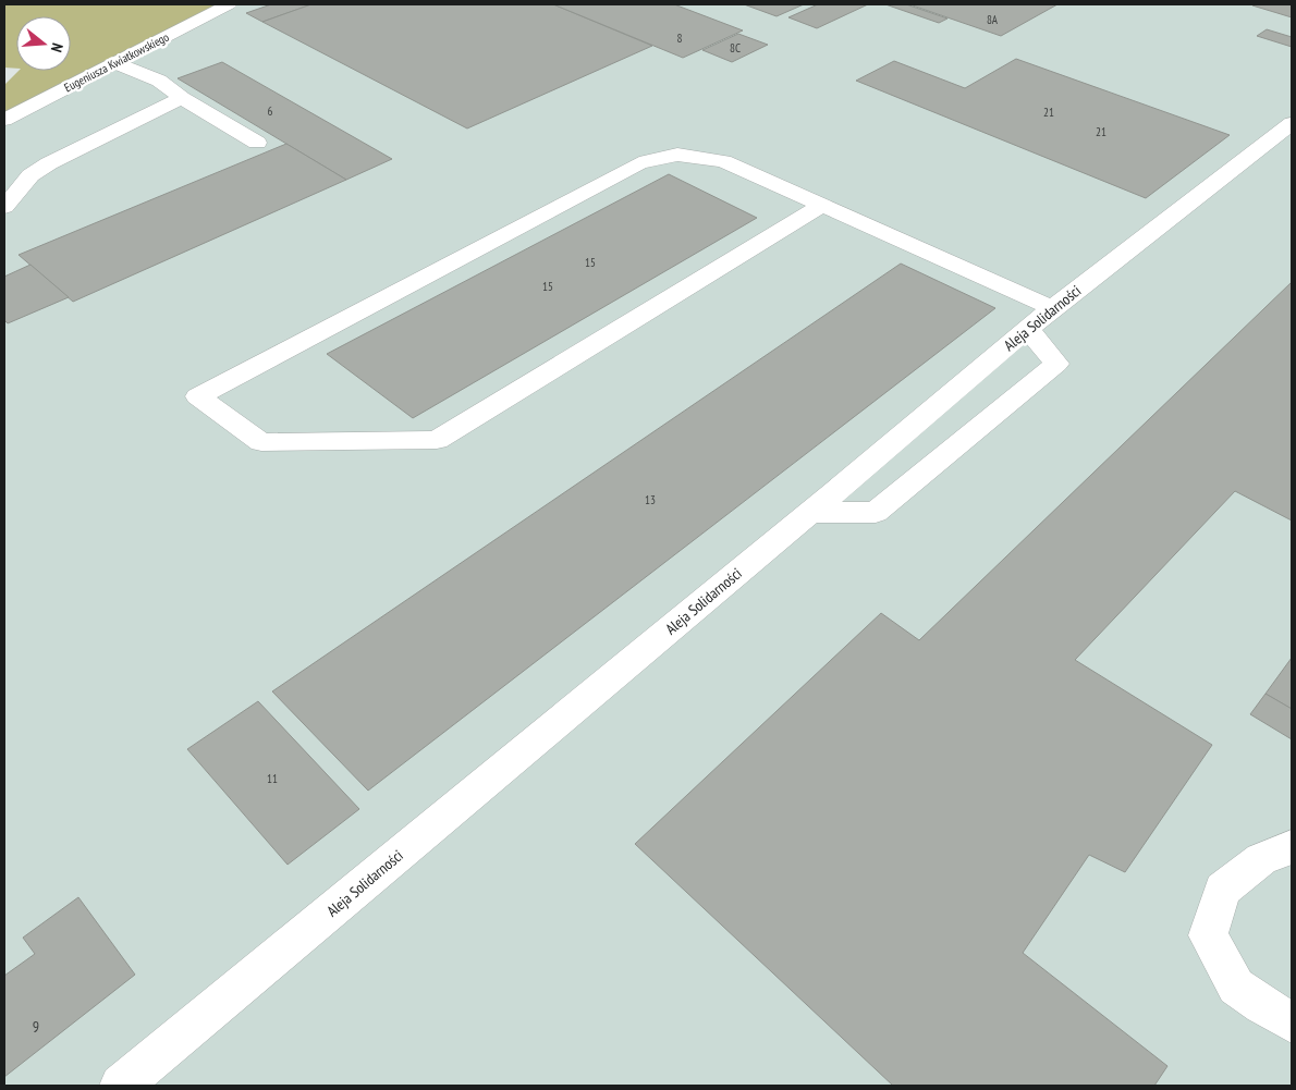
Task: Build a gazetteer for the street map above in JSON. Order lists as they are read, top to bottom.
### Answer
{
  "streets": {
    "street": ["Eugeniusza Kwiatkowskiego", "Aleja Solidarności"]
  },
  "house_numbers": [
    "8A",
    "8",
    "8C",
    "6",
    "21",
    "21",
    "15",
    "15",
    "13",
    "11",
    "9"
  ],
  "north": "right"
}
